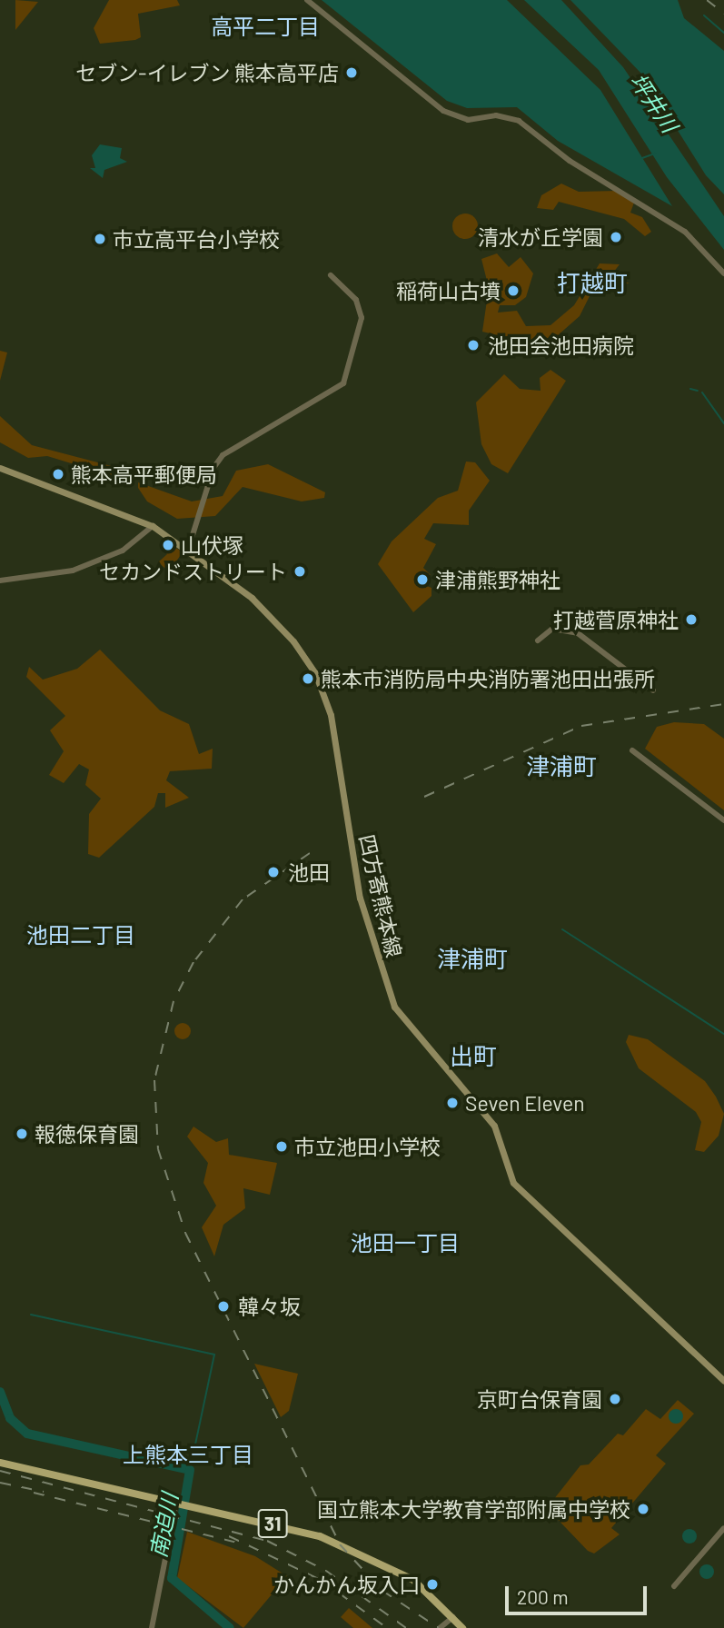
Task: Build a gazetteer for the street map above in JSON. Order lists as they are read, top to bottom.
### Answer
{
  "streets": {
    "main road": ["四方寄熊本線", "31"]
  },
  "districts": [
    "高平二丁目",
    "打越町",
    "津浦町",
    "池田二丁目",
    "津浦町",
    "出町",
    "池田一丁目",
    "上熊本三丁目"
  ],
  "water": ["坪井川", "南迫川"],
  "places": [
    "セブン-イレブン 熊本高平店",
    "清水が丘学園",
    "市立高平台小学校",
    "稲荷山古墳",
    "池田会池田病院",
    "熊本高平郵便局",
    "山伏塚",
    "セカンドストリート",
    "津浦熊野神社",
    "打越菅原神社",
    "熊本市消防局中央消防署池田出張所",
    "池田",
    "Seven Eleven",
    "報徳保育園",
    "市立池田小学校",
    "韓々坂",
    "京町台保育園",
    "国立熊本大学教育学部附属中学校",
    "かんかん坂入口"
  ],
  "scale_bar": "200 m"
}
